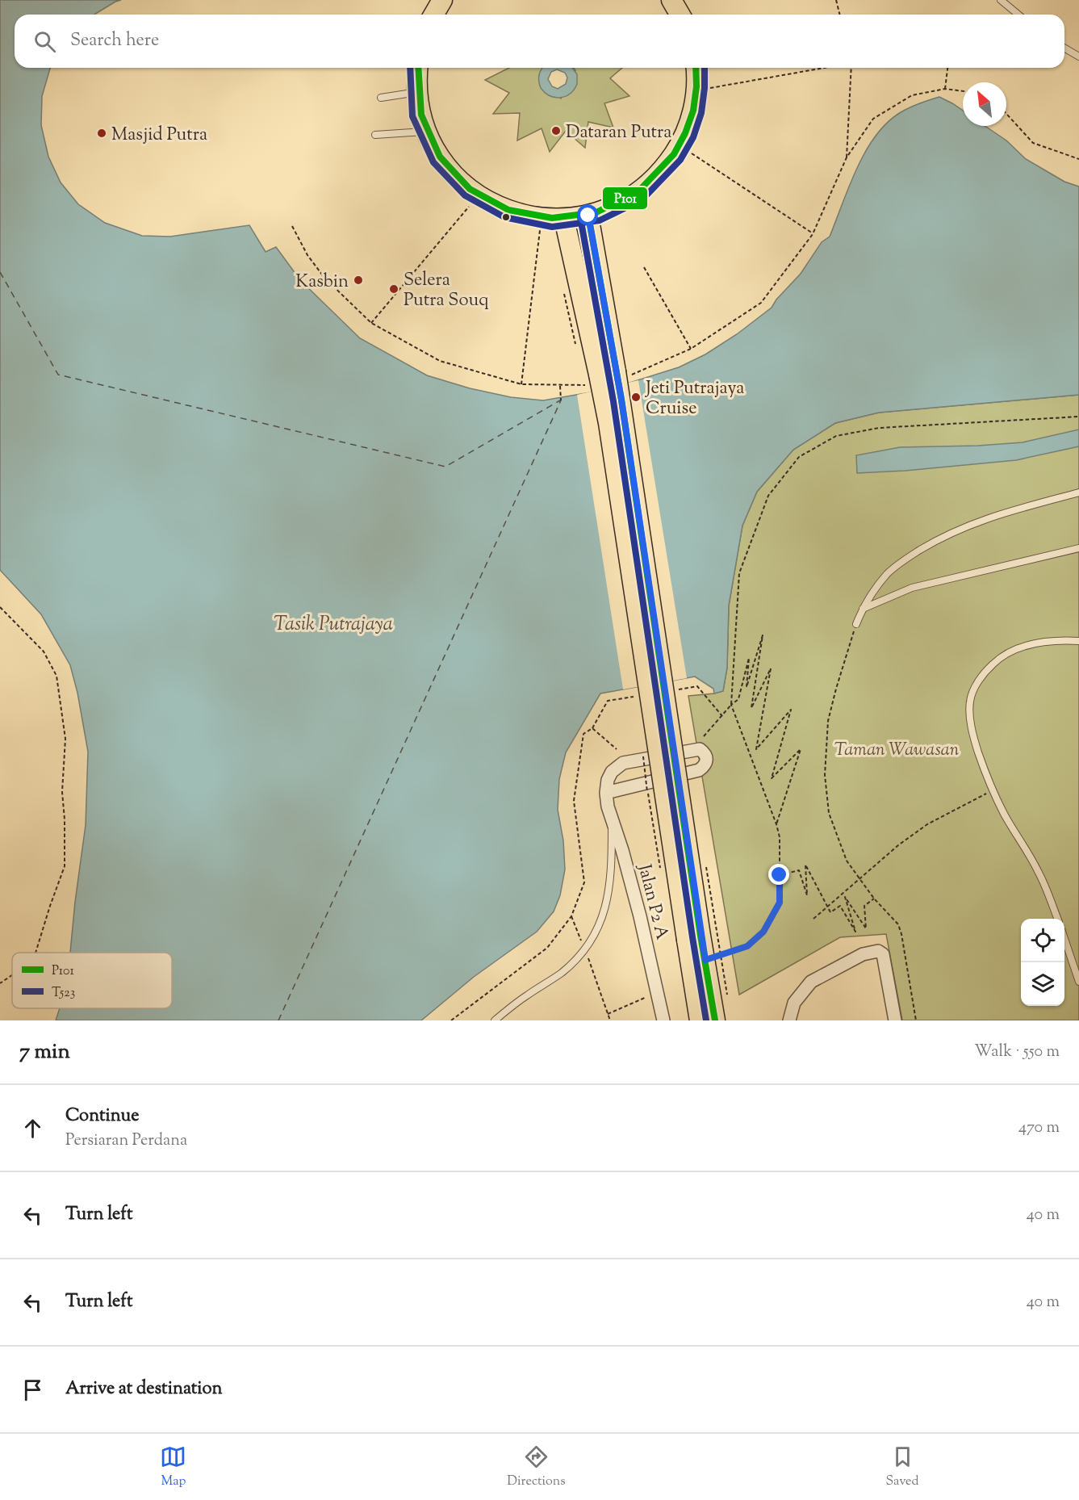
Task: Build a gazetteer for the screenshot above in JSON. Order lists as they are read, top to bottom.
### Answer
{
  "streets": {
    "street": ["Jalan P2 A"]
  },
  "water": ["Tasik Putrajaya"],
  "parks": ["Taman Wawasan"],
  "places": [
    "Dataran Putra",
    "Masjid Putra",
    "Kasbin",
    "Selera Putra Souq",
    "Jeti Putrajaya Cruise"
  ],
  "lines": ["transit line P101", "transit line T523"],
  "legend": ["P101", "T523"],
  "north": "top left",
  "page": {
    "search": "Search here",
    "heading": ["7 min", "Walk · 550 m"],
    "list": [
      ["Continue", "Persiaran Perdana", "470 m"],
      ["Turn left", "40 m"],
      ["Turn left", "40 m"],
      "Arrive at destination"
    ],
    "nav": ["Map", "Directions", "Saved"]
  }
}
